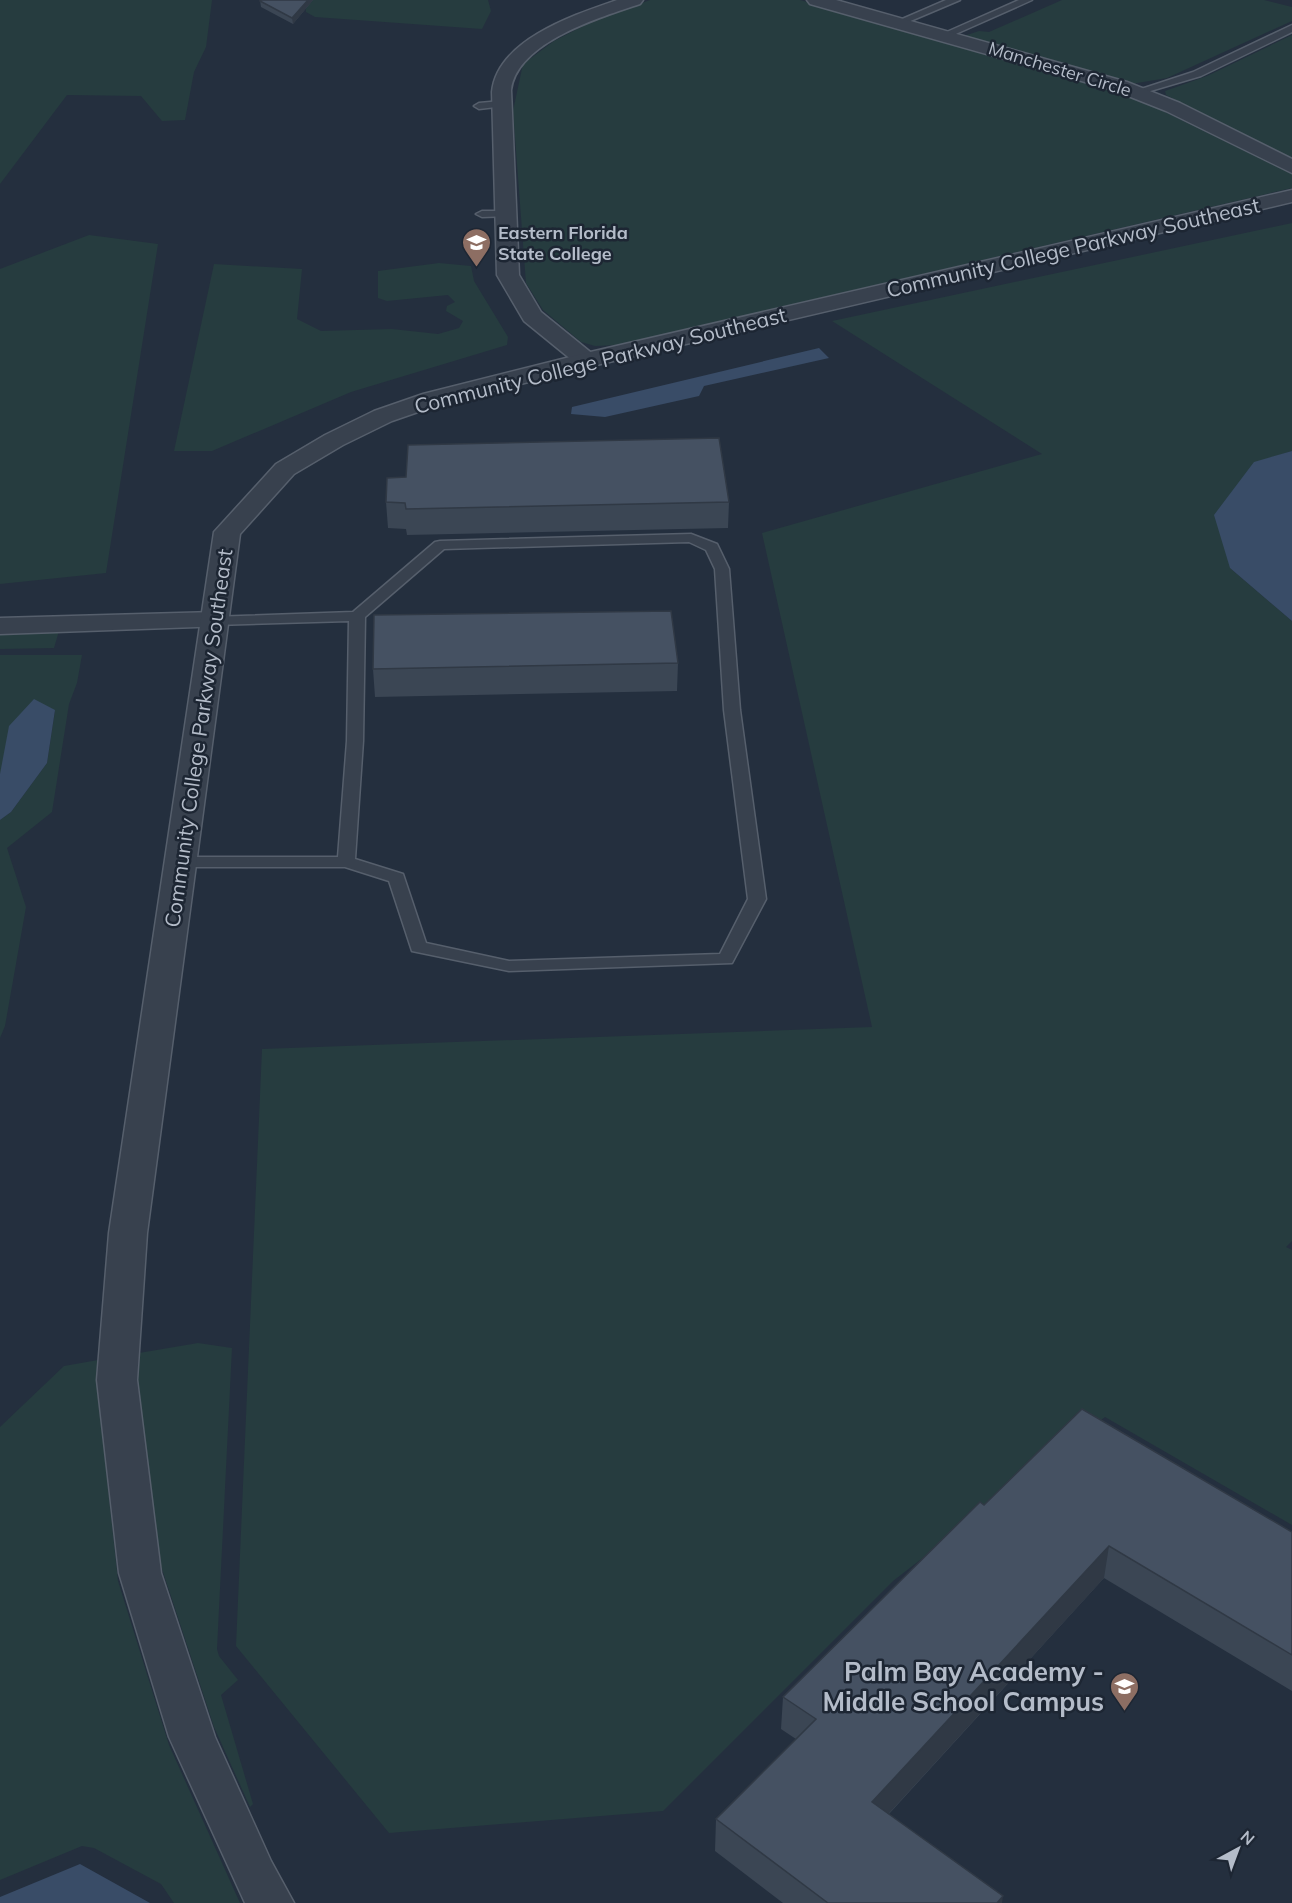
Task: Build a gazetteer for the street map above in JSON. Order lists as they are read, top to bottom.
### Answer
{
  "streets": {
    "street": ["Manchester Circle", "Community College Parkway Southeast"]
  },
  "places": {
    "school or university": ["Eastern Florida State College", "Palm Bay Academy - Middle School Campus"]
  },
  "north": "top right"
}
